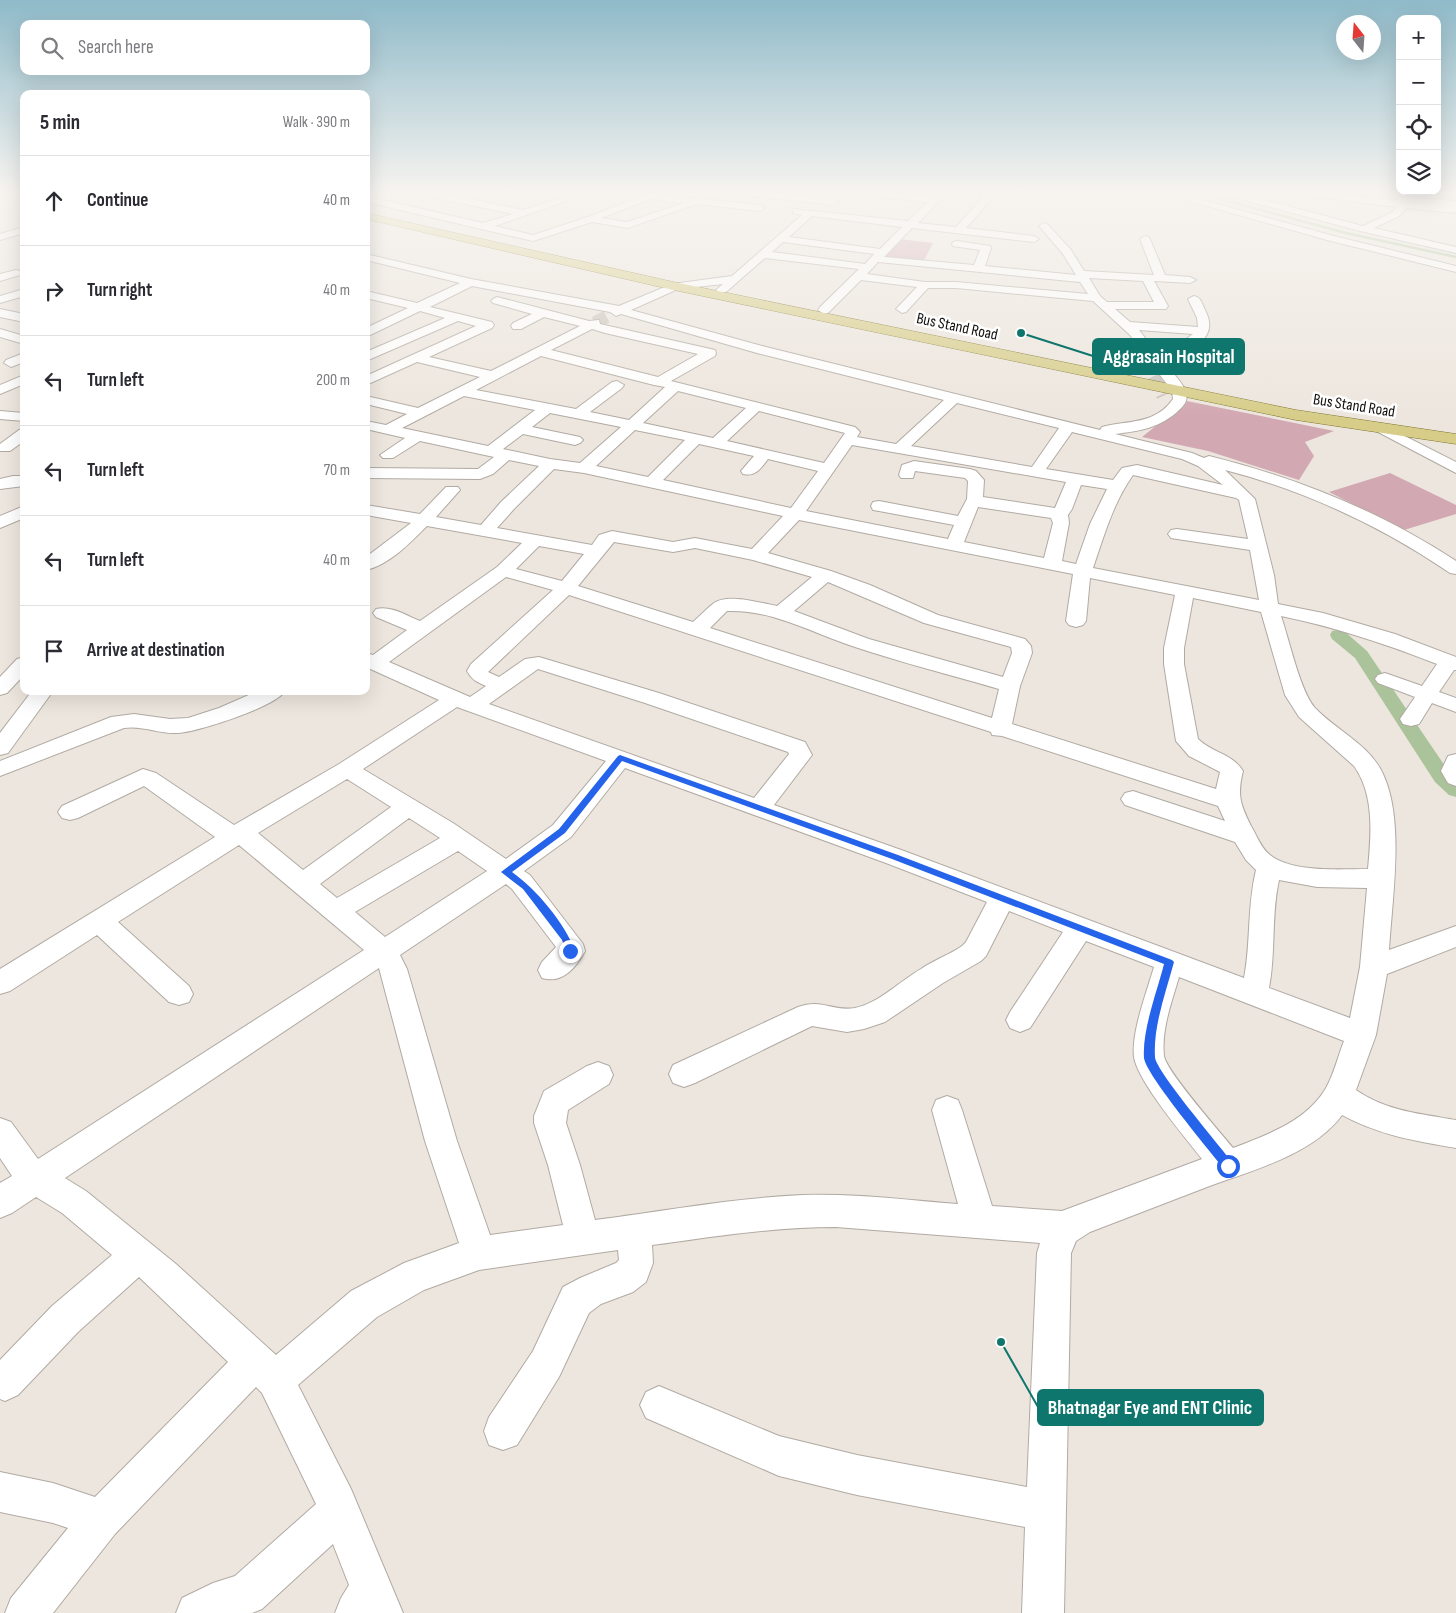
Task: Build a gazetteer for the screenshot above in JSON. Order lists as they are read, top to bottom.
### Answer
{
  "streets": {
    "main road": ["Bus Stand Road"]
  },
  "places": ["Aggrasain Hospital", "Bhatnagar Eye and ENT Clinic"],
  "north": "top",
  "page": {
    "map_buttons": ["+", "−"],
    "search": "Search here",
    "heading": ["5 min", "Walk · 390 m"],
    "list": [
      ["Continue", "40 m"],
      ["Turn right", "40 m"],
      ["Turn left", "200 m"],
      ["Turn left", "70 m"],
      ["Turn left", "40 m"],
      "Arrive at destination"
    ]
  }
}
